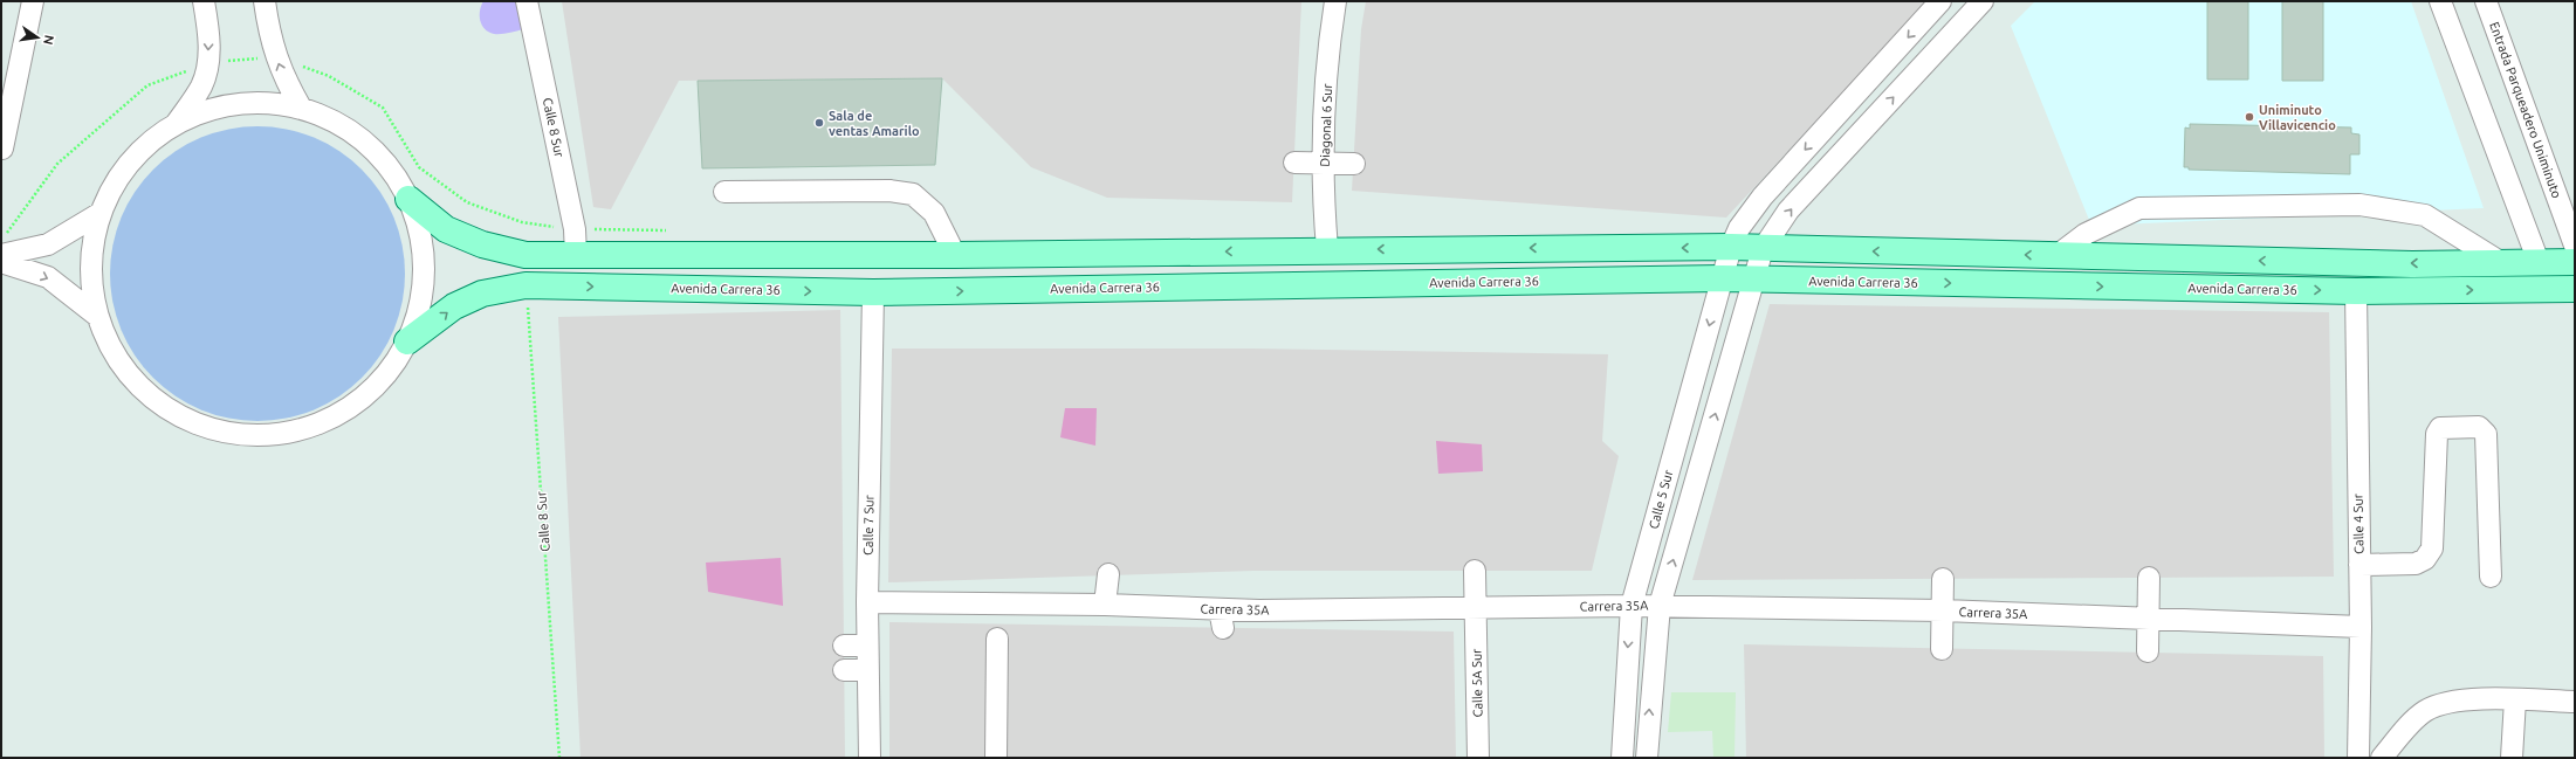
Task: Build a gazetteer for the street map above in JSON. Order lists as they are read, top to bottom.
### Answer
{
  "streets": {
    "main road": ["Avenida Carrera 36"],
    "street": [
      "Entrada Parqueadero Uniminuto",
      "Diagonal 6 Sur",
      "Calle 8 Sur",
      "Calle 5 Sur",
      "Calle 4 Sur",
      "Calle 7 Sur",
      "Carrera 35A",
      "Calle 5A Sur"
    ]
  },
  "crossings": [
    ["Calle 8 Sur", "Avenida Carrera 36"],
    ["Avenida Carrera 36", "Calle 5 Sur"],
    ["Avenida Carrera 36", "Calle 4 Sur"],
    ["Avenida Carrera 36", "Calle 7 Sur"],
    ["Calle 5 Sur", "Carrera 35A"],
    ["Calle 4 Sur", "Carrera 35A"],
    ["Calle 7 Sur", "Carrera 35A"],
    ["Carrera 35A", "Calle 5A Sur"]
  ],
  "places": ["Uniminuto Villavicencio", "Sala de ventas Amarilo"],
  "north": "right"
}
